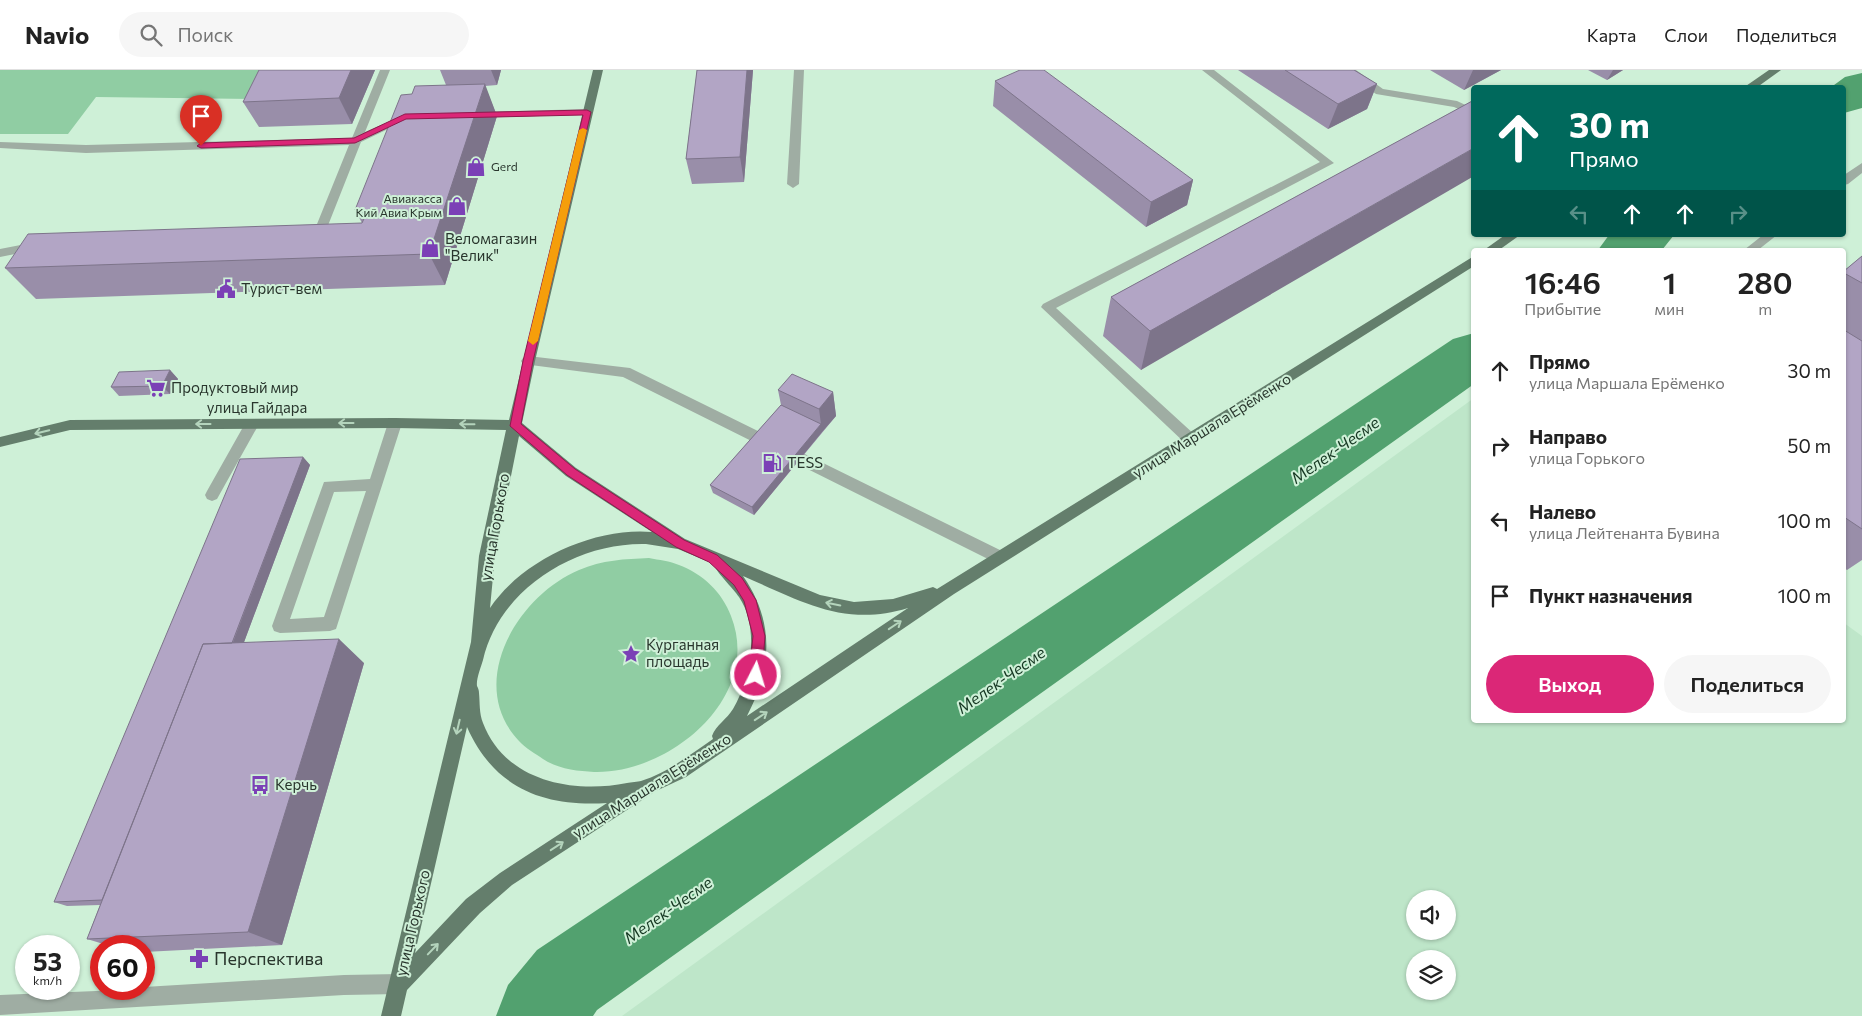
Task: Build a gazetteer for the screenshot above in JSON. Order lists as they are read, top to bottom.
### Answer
{
  "streets": {
    "main road": ["улица Гайдара", "улица Маршала Ерёменко", "улица Горького"]
  },
  "crossings": [
    ["улица Гайдара", "улица Маршала Ерёменко"],
    ["улица Гайдара", "улица Горького"],
    ["улица Маршала Ерёменко", "улица Горького"]
  ],
  "one_way": ["улица Гайдара"],
  "water": ["Мелек-Чесме"],
  "places": {
    "shop": ["Gerd", "Авиакасса Кий Авиа Крым", "Веломагазин \"Велик\""],
    "public building": ["Турист-вем"],
    "supermarket": ["Продуктовый мир"],
    "fuel station": ["TESS"],
    "place": ["Курганная площадь"],
    "bus stop": ["Керчь"],
    "pharmacy": ["Перспектива"]
  },
  "page": {
    "header": "Navio",
    "search": "Поиск",
    "nav": ["Карта", "Слои", "Поделиться"],
    "turn": ["30 m", "Прямо"],
    "eta": [
      "16:46",
      "Прибытие",
      "1",
      "мин",
      "280",
      "m"
    ],
    "list": [
      {
        "name": "Прямо",
        "note": "улица Маршала Ерёменко",
        "value": "30 m"
      },
      {
        "name": "Направо",
        "note": "улица Горького",
        "value": "50 m"
      },
      {
        "name": "Налево",
        "note": "улица Лейтенанта Бувина",
        "value": "100 m"
      },
      {
        "name": "Пункт назначения",
        "value": "100 m"
      }
    ],
    "buttons": ["Выход", "Поделиться"],
    "speed": "53 km/h",
    "limit": "60"
  }
}
